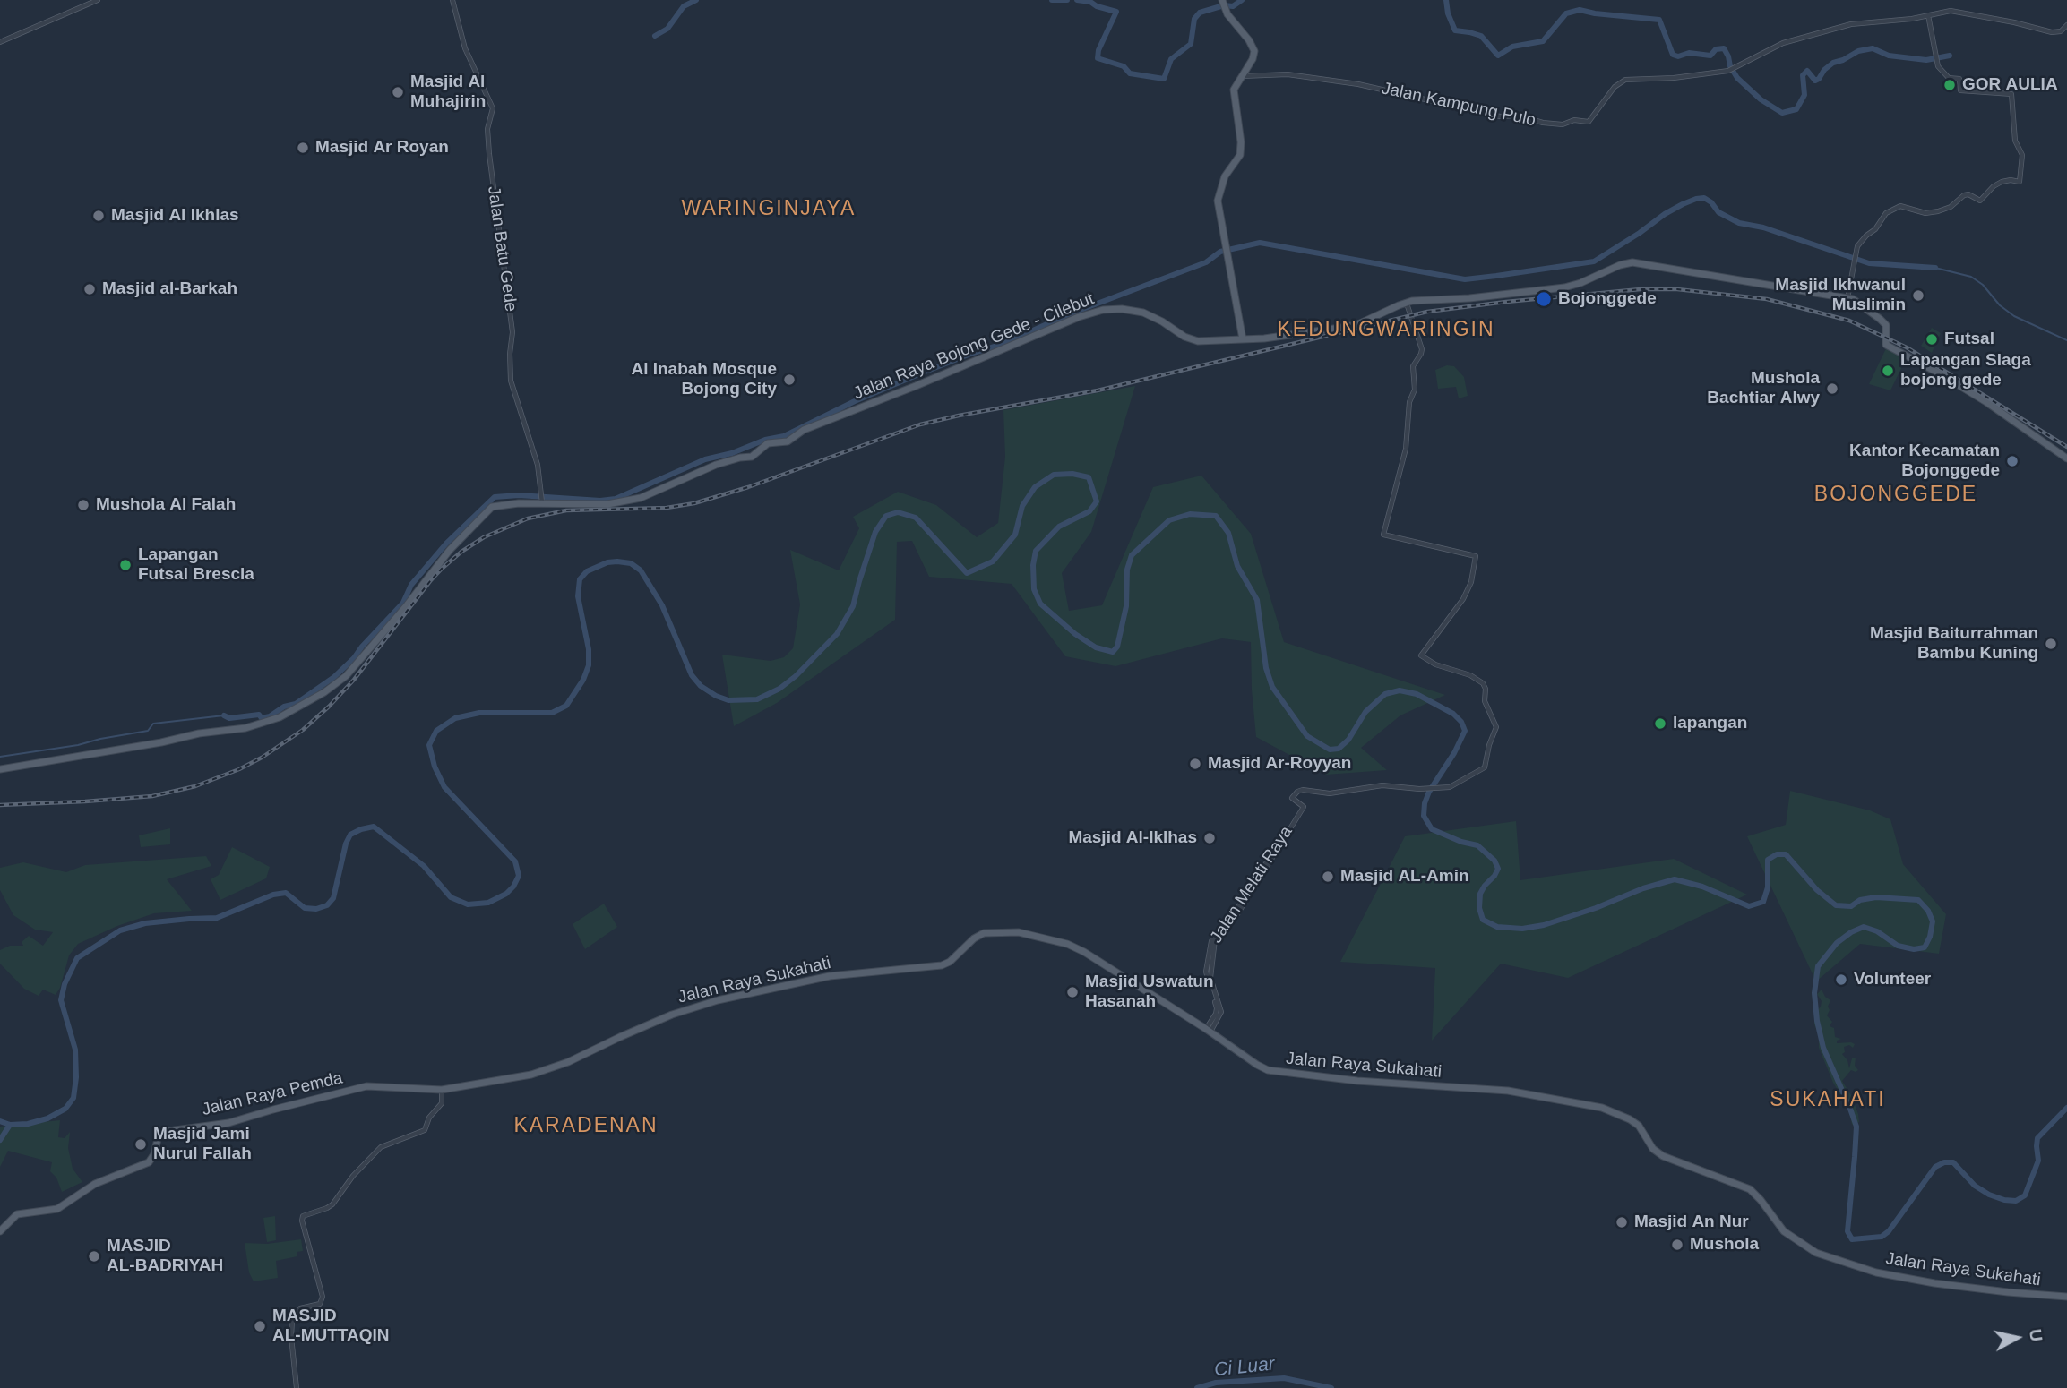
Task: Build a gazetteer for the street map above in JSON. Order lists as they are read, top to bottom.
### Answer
{
  "streets": {
    "main road": ["Jalan Raya Bojong Gede - Cilebut", "Jalan Raya Sukahati", "Jalan Raya Pemda"],
    "street": ["Jalan Kampung Pulo", "Jalan Batu Gede", "Jalan Melati Raya"]
  },
  "crossings": [
    ["Jalan Batu Gede", "Jalan Raya Bojong Gede - Cilebut"],
    ["Jalan Raya Bojong Gede - Cilebut", "Jalan Melati Raya"],
    ["Jalan Melati Raya", "Jalan Raya Sukahati"],
    ["Jalan Raya Sukahati", "Jalan Raya Pemda"]
  ],
  "districts": [
    "WARINGINJAYA",
    "KEDUNGWARINGIN",
    "BOJONGGEDE",
    "SUKAHATI",
    "KARADENAN"
  ],
  "water": ["Ci Luar"],
  "places": [
    "GOR AULIA",
    "Masjid Al Muhajirin",
    "Masjid Ar Royan",
    "Masjid Al Ikhlas",
    "Masjid al-Barkah",
    "Masjid Ikhwanul Muslimin",
    "Bojonggede",
    "Futsal",
    "Lapangan Siaga bojong gede",
    "Al Inabah Mosque Bojong City",
    "Mushola Bachtiar Alwy",
    "Kantor Kecamatan Bojonggede",
    "Mushola Al Falah",
    "Lapangan Futsal Brescia",
    "Masjid Baiturrahman Bambu Kuning",
    "lapangan",
    "Masjid Ar-Royyan",
    "Masjid Al-Iklhas",
    "Masjid AL-Amin",
    "Volunteer",
    "Masjid Uswatun Hasanah",
    "Masjid Jami Nurul Fallah",
    "Masjid An Nur",
    "Mushola",
    "MASJID AL-BADRIYAH",
    "MASJID AL-MUTTAQIN"
  ],
  "north": "right"
}
